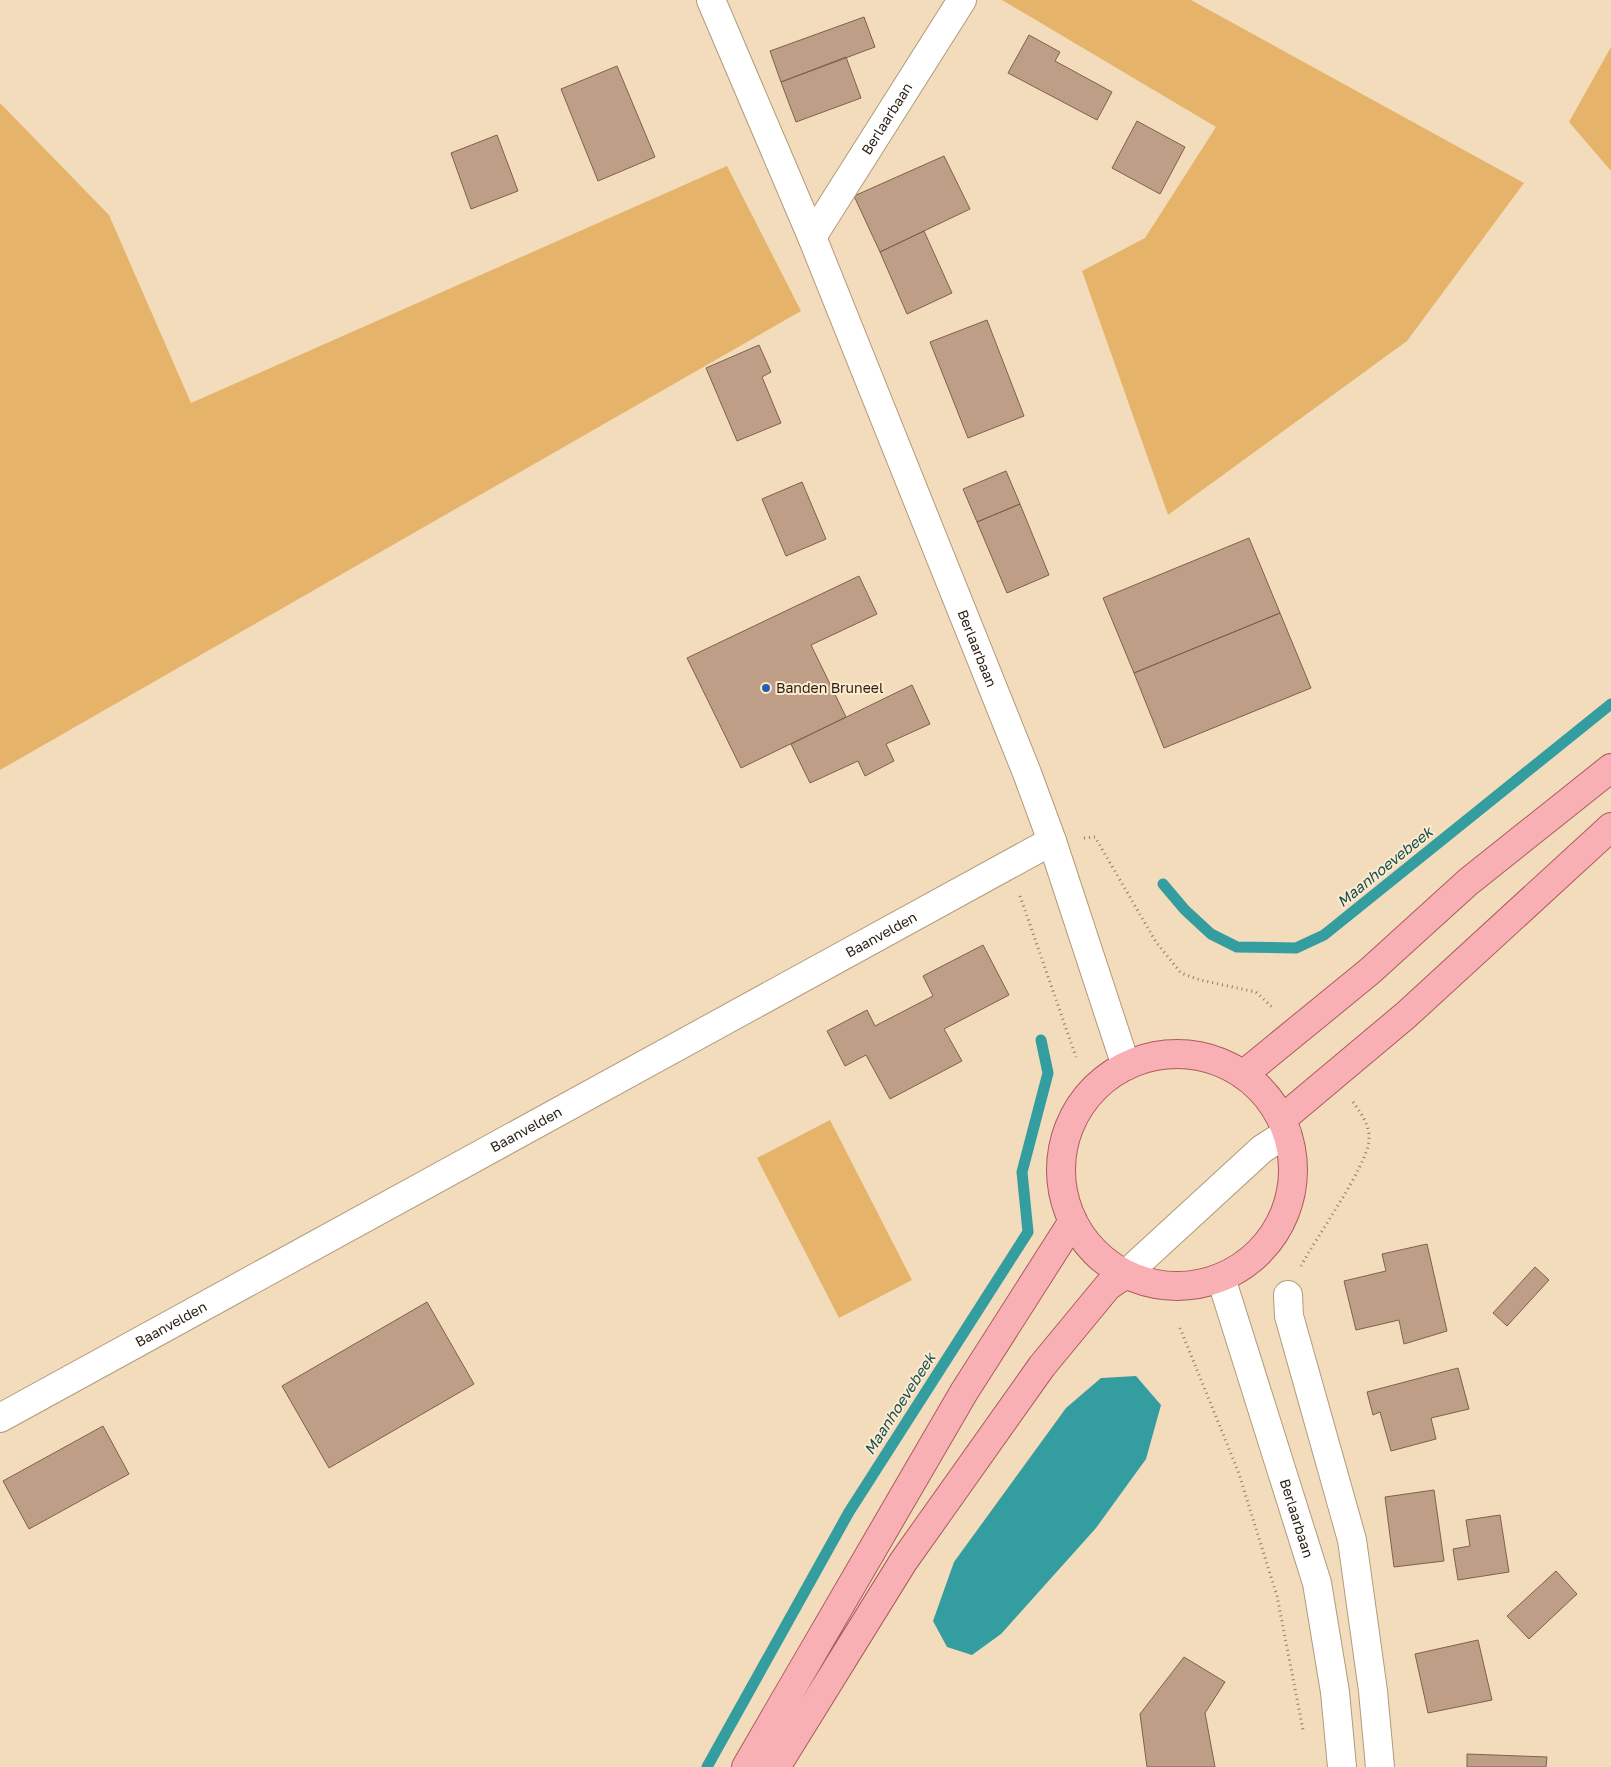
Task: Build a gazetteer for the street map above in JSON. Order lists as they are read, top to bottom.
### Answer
{
  "streets": {
    "street": ["Berlaarbaan", "Baanvelden"]
  },
  "crossings": [
    ["Berlaarbaan", "Baanvelden"]
  ],
  "water": ["Maanhoevebeek"],
  "places": ["Banden Bruneel"]
}
